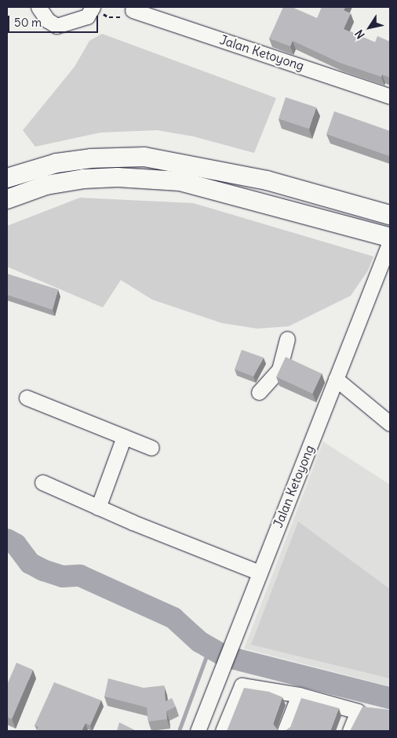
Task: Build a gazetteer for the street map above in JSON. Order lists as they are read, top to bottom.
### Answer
{
  "streets": {
    "street": ["Jalan Ketoyong"]
  },
  "scale_bar": "50 m",
  "north": "bottom left"
}
